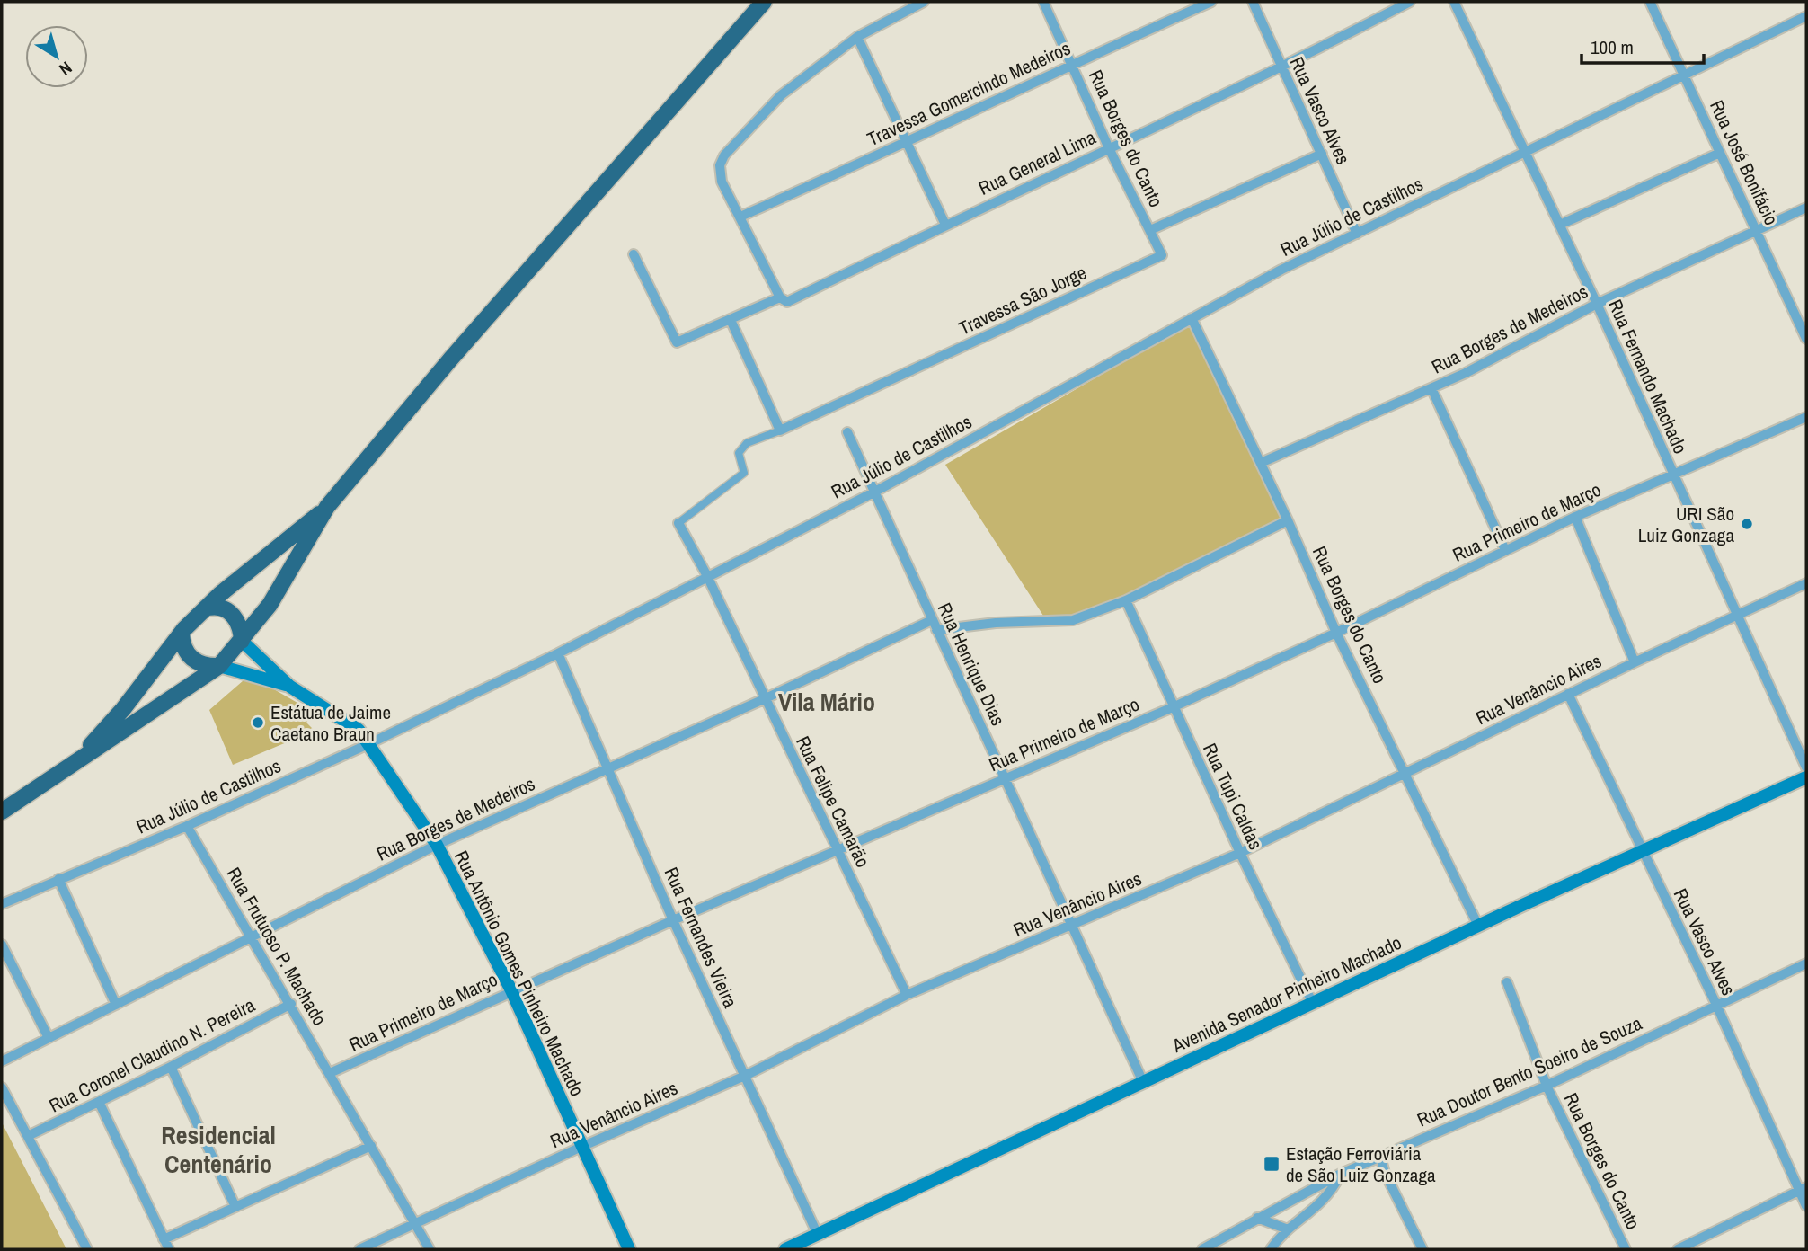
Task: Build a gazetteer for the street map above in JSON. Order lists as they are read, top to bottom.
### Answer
{
  "streets": {
    "main road": ["Rua Antônio Gomes Pinheiro Machado", "Avenida Senador Pinheiro Machado"],
    "street": [
      "Travessa Gomercindo Medeiros",
      "Rua Vasco Alves",
      "Rua Borges do Canto",
      "Rua General Lima",
      "Rua José Bonifácio",
      "Rua Júlio de Castilhos",
      "Travessa São Jorge",
      "Rua Borges de Medeiros",
      "Rua Fernando Machado",
      "Rua Primeiro de Março",
      "Rua Henrique Dias",
      "Rua Venâncio Aires",
      "Rua Tupi Caldas",
      "Rua Felipe Camarão",
      "Rua Fernandes Vieira",
      "Rua Frutuoso P. Machado",
      "Rua Coronel Claudino N. Pereira",
      "Rua Doutor Bento Soeiro de Souza"
    ]
  },
  "crossings": [
    ["Travessa Gomercindo Medeiros", "Rua Borges do Canto"],
    ["Rua Vasco Alves", "Rua General Lima"],
    ["Rua Vasco Alves", "Rua Júlio de Castilhos"],
    ["Rua Vasco Alves", "Rua Venâncio Aires"],
    ["Rua Vasco Alves", "Avenida Senador Pinheiro Machado"],
    ["Rua Vasco Alves", "Rua Doutor Bento Soeiro de Souza"],
    ["Rua Borges do Canto", "Rua General Lima"],
    ["Rua Borges do Canto", "Rua Júlio de Castilhos"],
    ["Rua Borges do Canto", "Travessa São Jorge"],
    ["Rua Borges do Canto", "Rua Borges de Medeiros"],
    ["Rua Borges do Canto", "Rua Primeiro de Março"],
    ["Rua Borges do Canto", "Rua Venâncio Aires"],
    ["Rua Borges do Canto", "Avenida Senador Pinheiro Machado"],
    ["Rua Borges do Canto", "Rua Doutor Bento Soeiro de Souza"],
    ["Rua José Bonifácio", "Rua Júlio de Castilhos"],
    ["Rua José Bonifácio", "Rua Borges de Medeiros"],
    ["Rua Júlio de Castilhos", "Rua Fernando Machado"],
    ["Rua Júlio de Castilhos", "Rua Henrique Dias"],
    ["Rua Júlio de Castilhos", "Rua Felipe Camarão"],
    ["Rua Júlio de Castilhos", "Rua Fernandes Vieira"],
    ["Rua Júlio de Castilhos", "Rua Frutuoso P. Machado"],
    ["Rua Júlio de Castilhos", "Rua Antônio Gomes Pinheiro Machado"],
    ["Rua Borges de Medeiros", "Rua Fernando Machado"],
    ["Rua Borges de Medeiros", "Rua Henrique Dias"],
    ["Rua Borges de Medeiros", "Rua Felipe Camarão"],
    ["Rua Borges de Medeiros", "Rua Fernandes Vieira"],
    ["Rua Borges de Medeiros", "Rua Frutuoso P. Machado"],
    ["Rua Borges de Medeiros", "Rua Antônio Gomes Pinheiro Machado"],
    ["Rua Fernando Machado", "Rua Primeiro de Março"],
    ["Rua Fernando Machado", "Rua Venâncio Aires"],
    ["Rua Primeiro de Março", "Rua Henrique Dias"],
    ["Rua Primeiro de Março", "Rua Tupi Caldas"],
    ["Rua Primeiro de Março", "Rua Felipe Camarão"],
    ["Rua Primeiro de Março", "Rua Fernandes Vieira"],
    ["Rua Primeiro de Março", "Rua Frutuoso P. Machado"],
    ["Rua Primeiro de Março", "Rua Antônio Gomes Pinheiro Machado"],
    ["Rua Henrique Dias", "Rua Venâncio Aires"],
    ["Rua Henrique Dias", "Avenida Senador Pinheiro Machado"],
    ["Rua Venâncio Aires", "Rua Tupi Caldas"],
    ["Rua Venâncio Aires", "Rua Felipe Camarão"],
    ["Rua Venâncio Aires", "Rua Fernandes Vieira"],
    ["Rua Venâncio Aires", "Rua Frutuoso P. Machado"],
    ["Rua Venâncio Aires", "Rua Antônio Gomes Pinheiro Machado"],
    ["Rua Tupi Caldas", "Avenida Senador Pinheiro Machado"],
    ["Rua Fernandes Vieira", "Avenida Senador Pinheiro Machado"],
    ["Rua Frutuoso P. Machado", "Rua Coronel Claudino N. Pereira"]
  ],
  "districts": ["Vila Mário", "Residencial Centenário"],
  "places": {
    "other": ["URI São Luiz Gonzaga", "Estátua de Jaime Caetano Braun"],
    "transit": ["Estação Ferroviária de São Luiz Gonzaga"]
  },
  "scale_bar": "100 m",
  "north": "bottom right"
}
